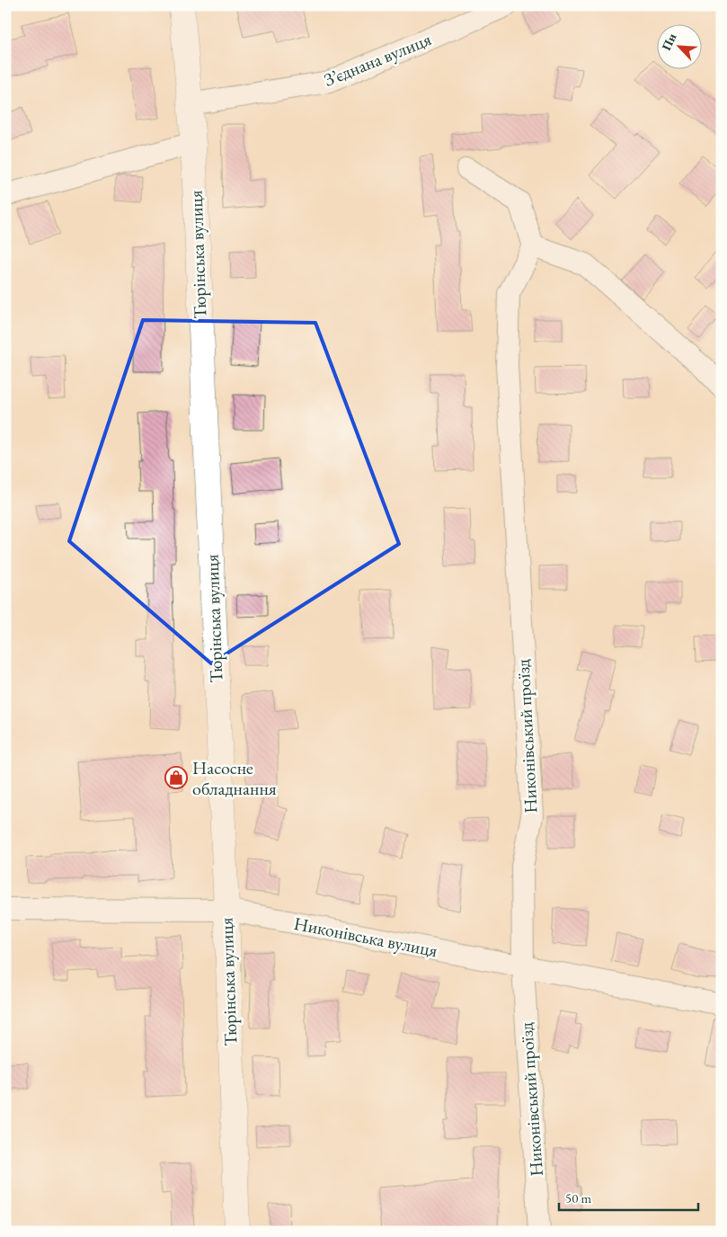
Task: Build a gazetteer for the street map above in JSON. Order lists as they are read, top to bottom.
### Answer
{
  "streets": {
    "main road": ["Тюрінська вулиця"],
    "street": ["З’єднана вулиця", "Никонівський проїзд", "Никонівська вулиця"]
  },
  "crossings": [
    ["З’єднана вулиця", "Тюрінська вулиця"],
    ["Тюрінська вулиця", "Никонівська вулиця"],
    ["Никонівський проїзд", "Никонівська вулиця"]
  ],
  "places": {
    "shop": ["Насосне обладнання"]
  },
  "scale_bar": "50 m",
  "north": "top left"
}
